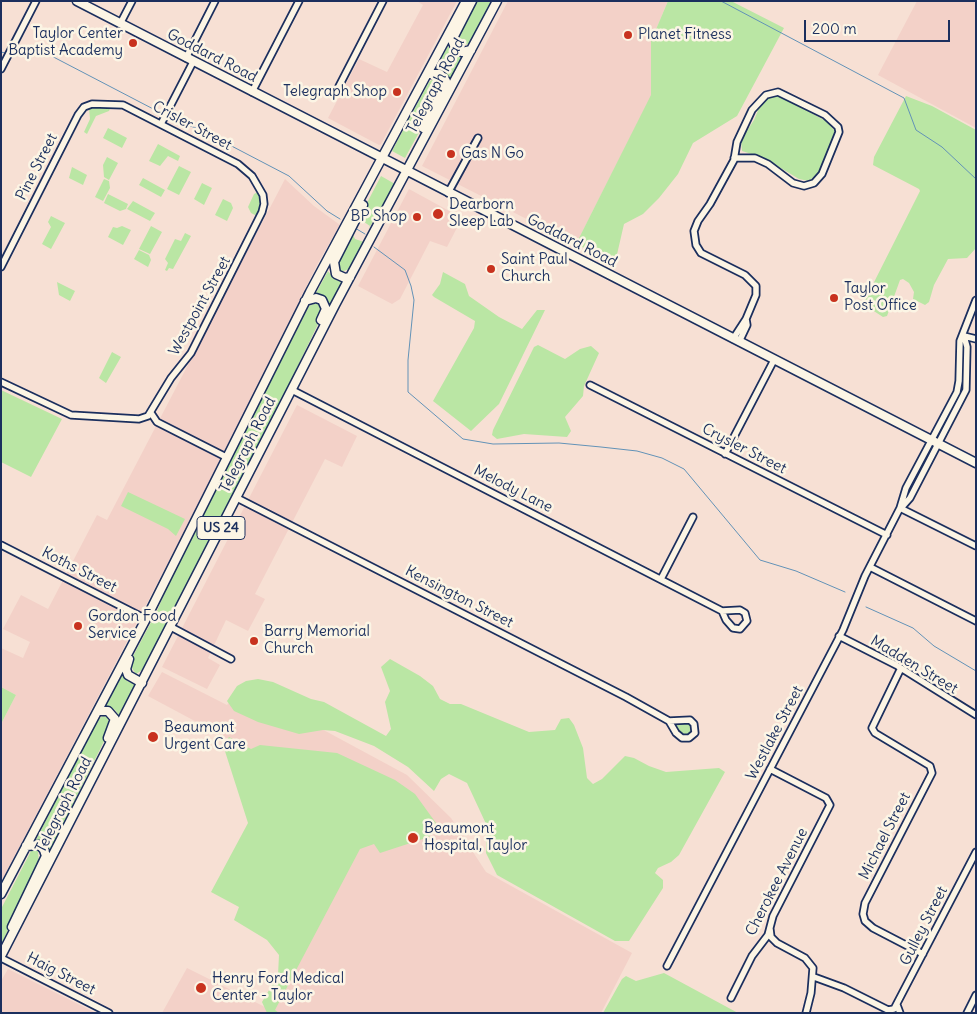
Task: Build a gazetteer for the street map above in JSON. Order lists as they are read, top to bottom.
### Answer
{
  "streets": {
    "main road": ["Goddard Road", "Telegraph Road", "US 24"],
    "street": [
      "Crisler Street",
      "Pine Street",
      "Westpoint Street",
      "Crysler Street",
      "Melody Lane",
      "Koths Street",
      "Kensington Street",
      "Madden Street",
      "Westlake Street",
      "Michael Street",
      "Cherokee Avenue",
      "Gulley Street",
      "Haig Street"
    ]
  },
  "crossings": [
    ["Goddard Road", "Telegraph Road"],
    ["Goddard Road", "Westlake Street"],
    ["Telegraph Road", "Melody Lane"],
    ["Telegraph Road", "Koths Street"],
    ["Telegraph Road", "Kensington Street"],
    ["Telegraph Road", "Haig Street"],
    ["Crisler Street", "Pine Street"],
    ["Crisler Street", "Westpoint Street"],
    ["Crysler Street", "Westlake Street"],
    ["Madden Street", "Westlake Street"],
    ["Madden Street", "Michael Street"],
    ["Westlake Street", "Cherokee Avenue"],
    ["Michael Street", "Gulley Street"]
  ],
  "places": [
    "Planet Fitness",
    "Taylor Center Baptist Academy",
    "Telegraph Shop",
    "Gas N Go",
    "Dearborn Sleep Lab",
    "BP Shop",
    "Saint Paul Church",
    "Taylor Post Office",
    "Gordon Food Service",
    "Barry Memorial Church",
    "Beaumont Urgent Care",
    "Beaumont Hospital, Taylor",
    "Henry Ford Medical Center - Taylor"
  ],
  "scale_bar": "200 m"
}
